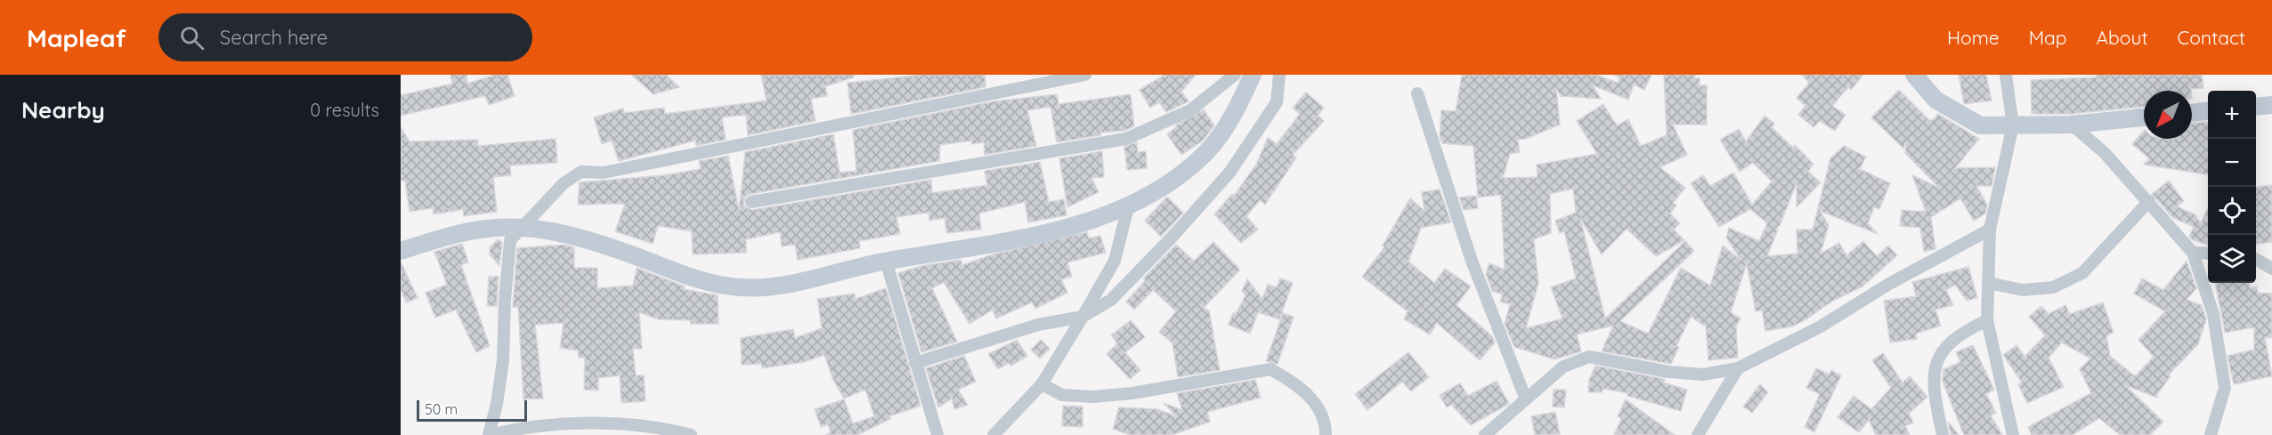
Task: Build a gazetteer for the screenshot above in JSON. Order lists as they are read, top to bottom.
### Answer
{
  "scale_bar": "50 m",
  "north": "bottom left",
  "page": {
    "header": "Mapleaf",
    "search": "Search here",
    "nav": [
      "Home",
      "Map",
      "About",
      "Contact"
    ],
    "heading": ["Nearby", "0 results"],
    "map_buttons": ["+", "−"],
    "scale": "50 m"
  }
}
